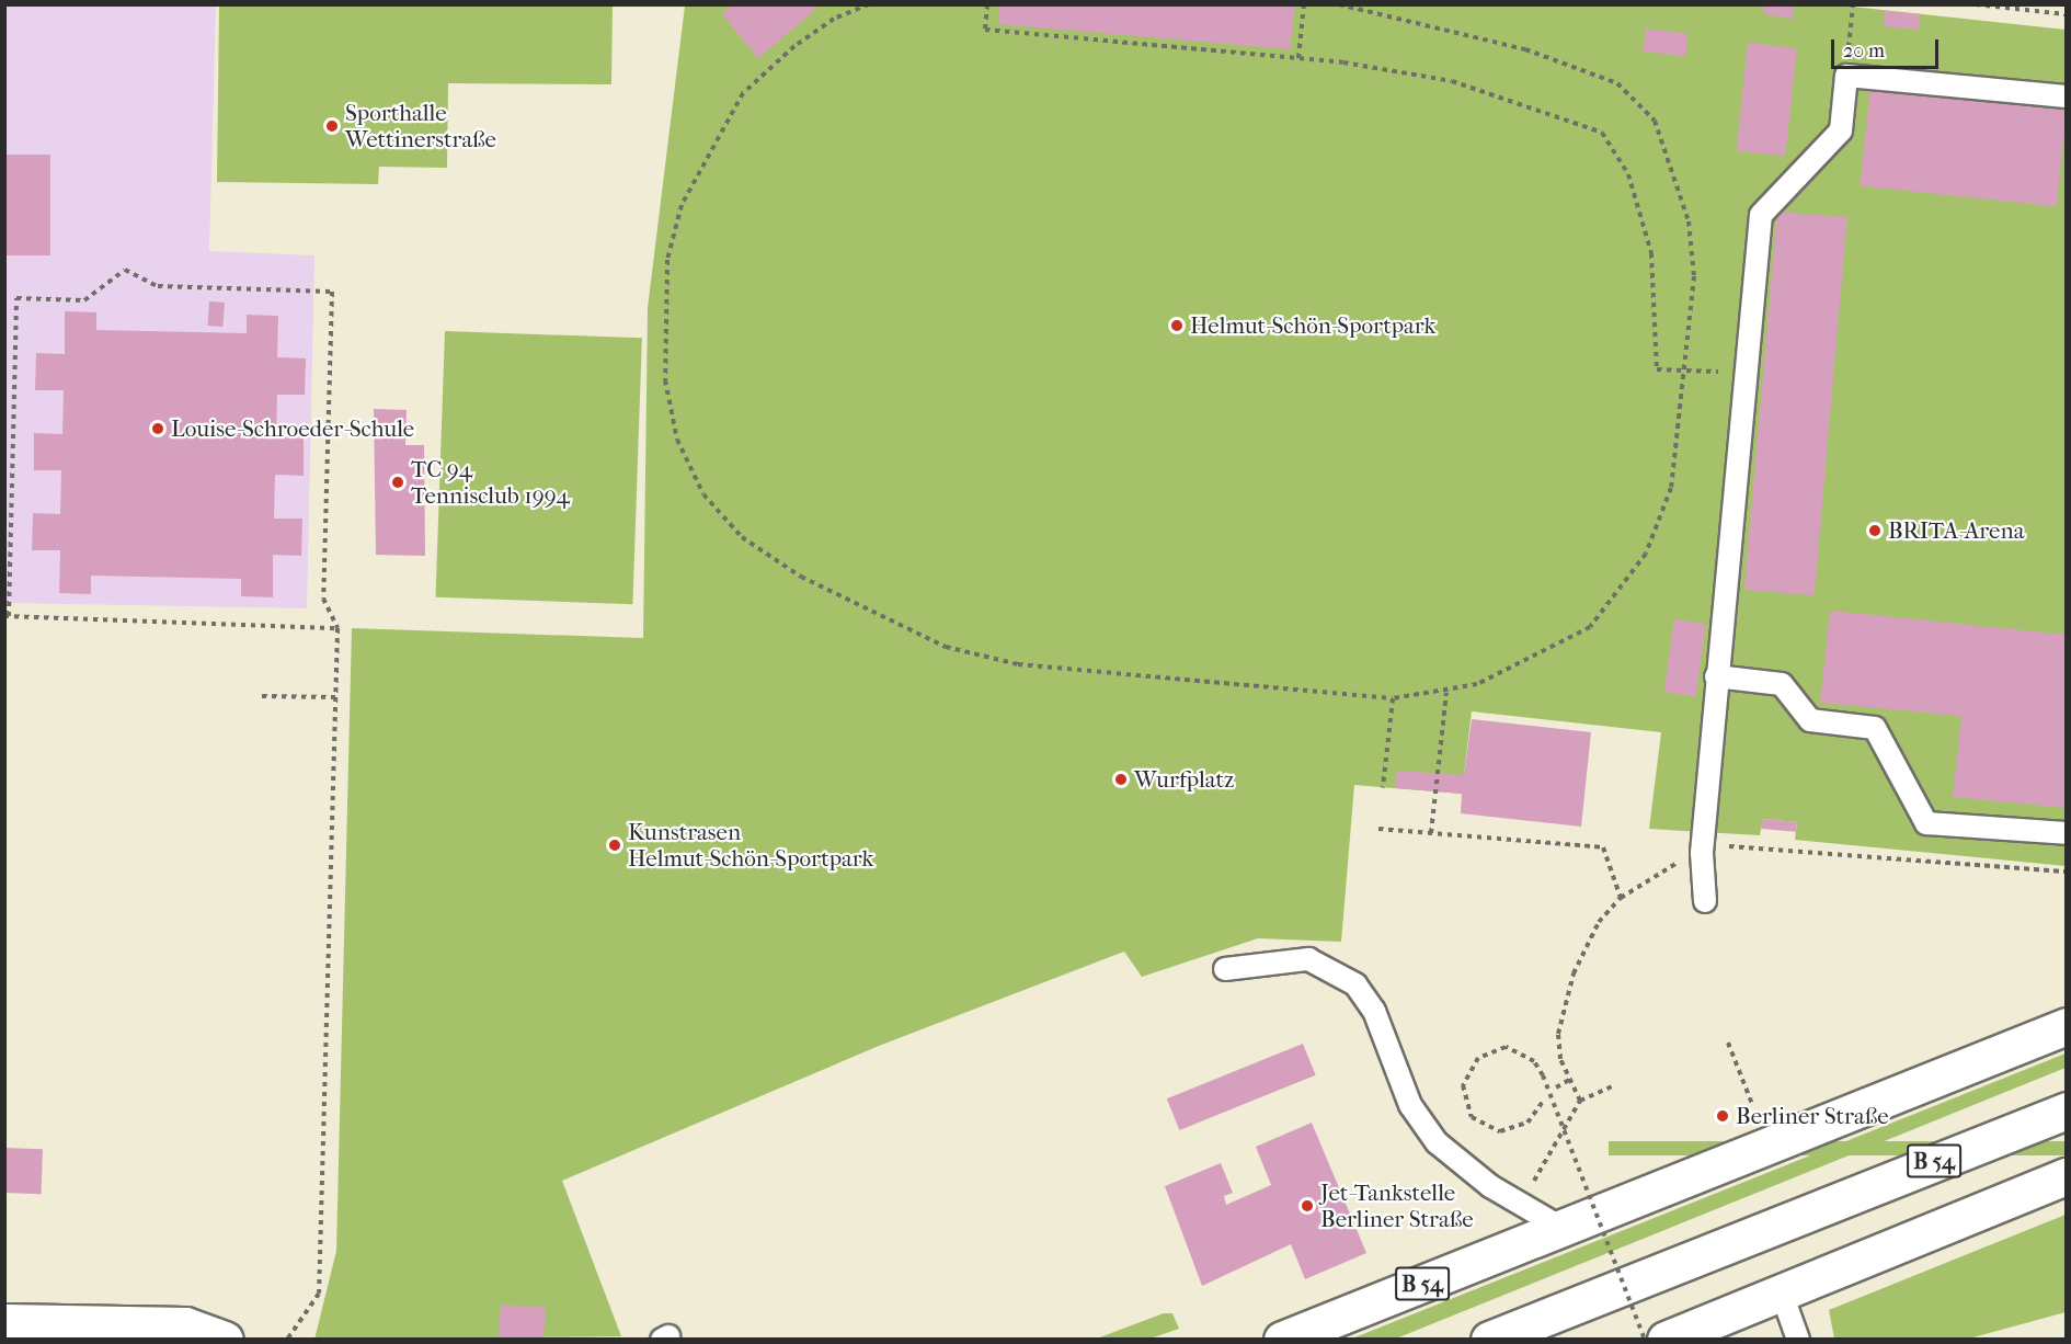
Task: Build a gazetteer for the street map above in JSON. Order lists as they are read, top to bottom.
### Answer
{
  "streets": {
    "main road": ["B 54"]
  },
  "places": [
    "Sporthalle Wettinerstraße",
    "Helmut-Schön-Sportpark",
    "Louise-Schroeder-Schule",
    "TC 94 Tennisclub 1994",
    "BRITA-Arena",
    "Wurfplatz",
    "Kunstrasen Helmut-Schön-Sportpark",
    "Berliner Straße",
    "Jet-Tankstelle Berliner Straße"
  ],
  "scale_bar": "20 m"
}
